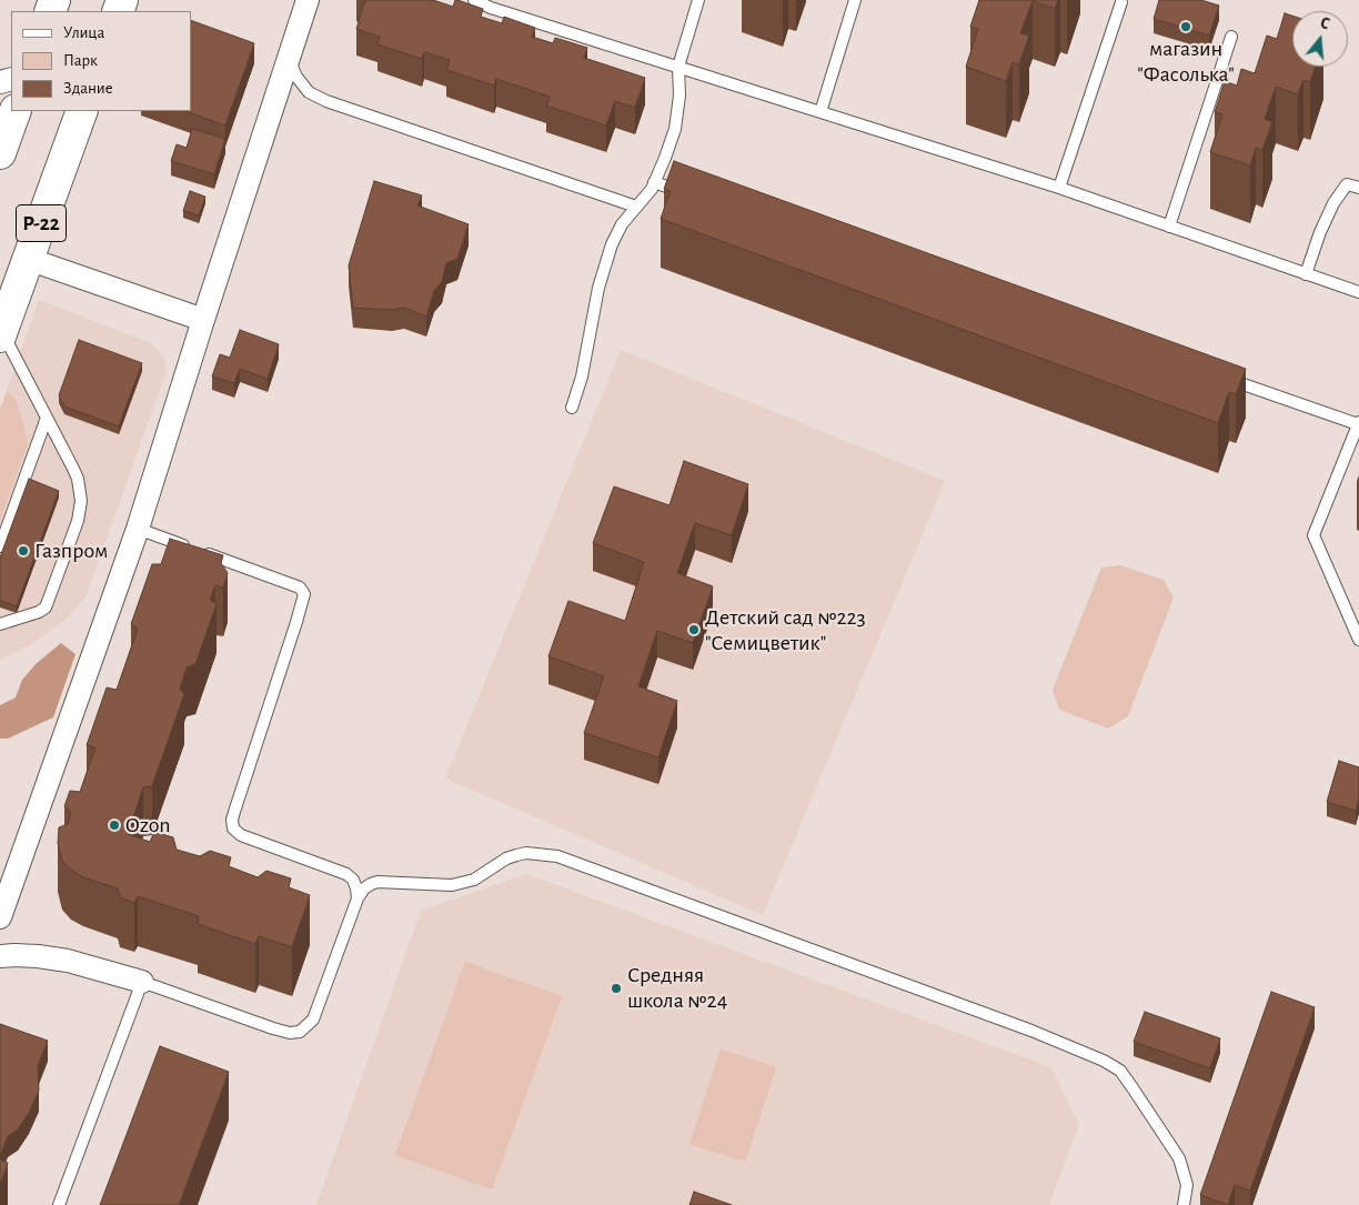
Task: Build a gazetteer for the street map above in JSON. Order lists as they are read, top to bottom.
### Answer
{
  "streets": {
    "highway": ["Р-22"]
  },
  "places": [
    "магазин \"Фасолька\"",
    "Газпром",
    "Детский сад №223 \"Семицветик\"",
    "Ozon",
    "Средняя школа №24"
  ],
  "legend": ["Улица", "Парк", "Здание"],
  "north": "top"
}
